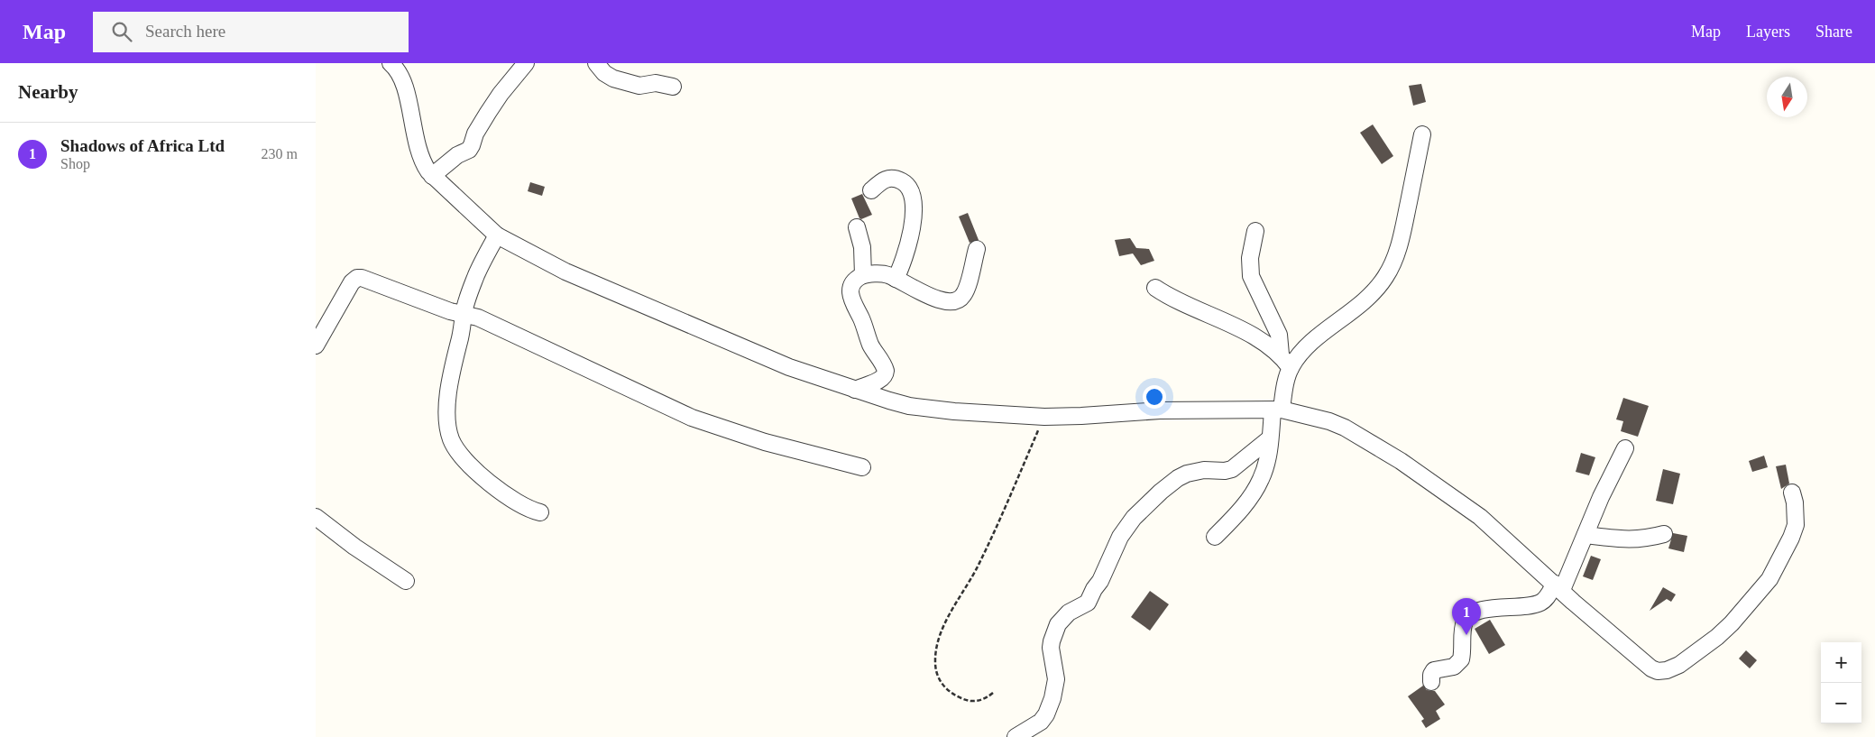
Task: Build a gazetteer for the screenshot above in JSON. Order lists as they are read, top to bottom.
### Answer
{
  "north": "bottom",
  "page": {
    "header": "Map",
    "search": "Search here",
    "nav": ["Map", "Layers", "Share"],
    "heading": "Nearby",
    "list": [
      {
        "mark": "1",
        "name": "Shadows of Africa Ltd",
        "note": "Shop",
        "value": "230 m"
      }
    ],
    "pins": "1",
    "map_buttons": ["+", "−"]
  }
}
